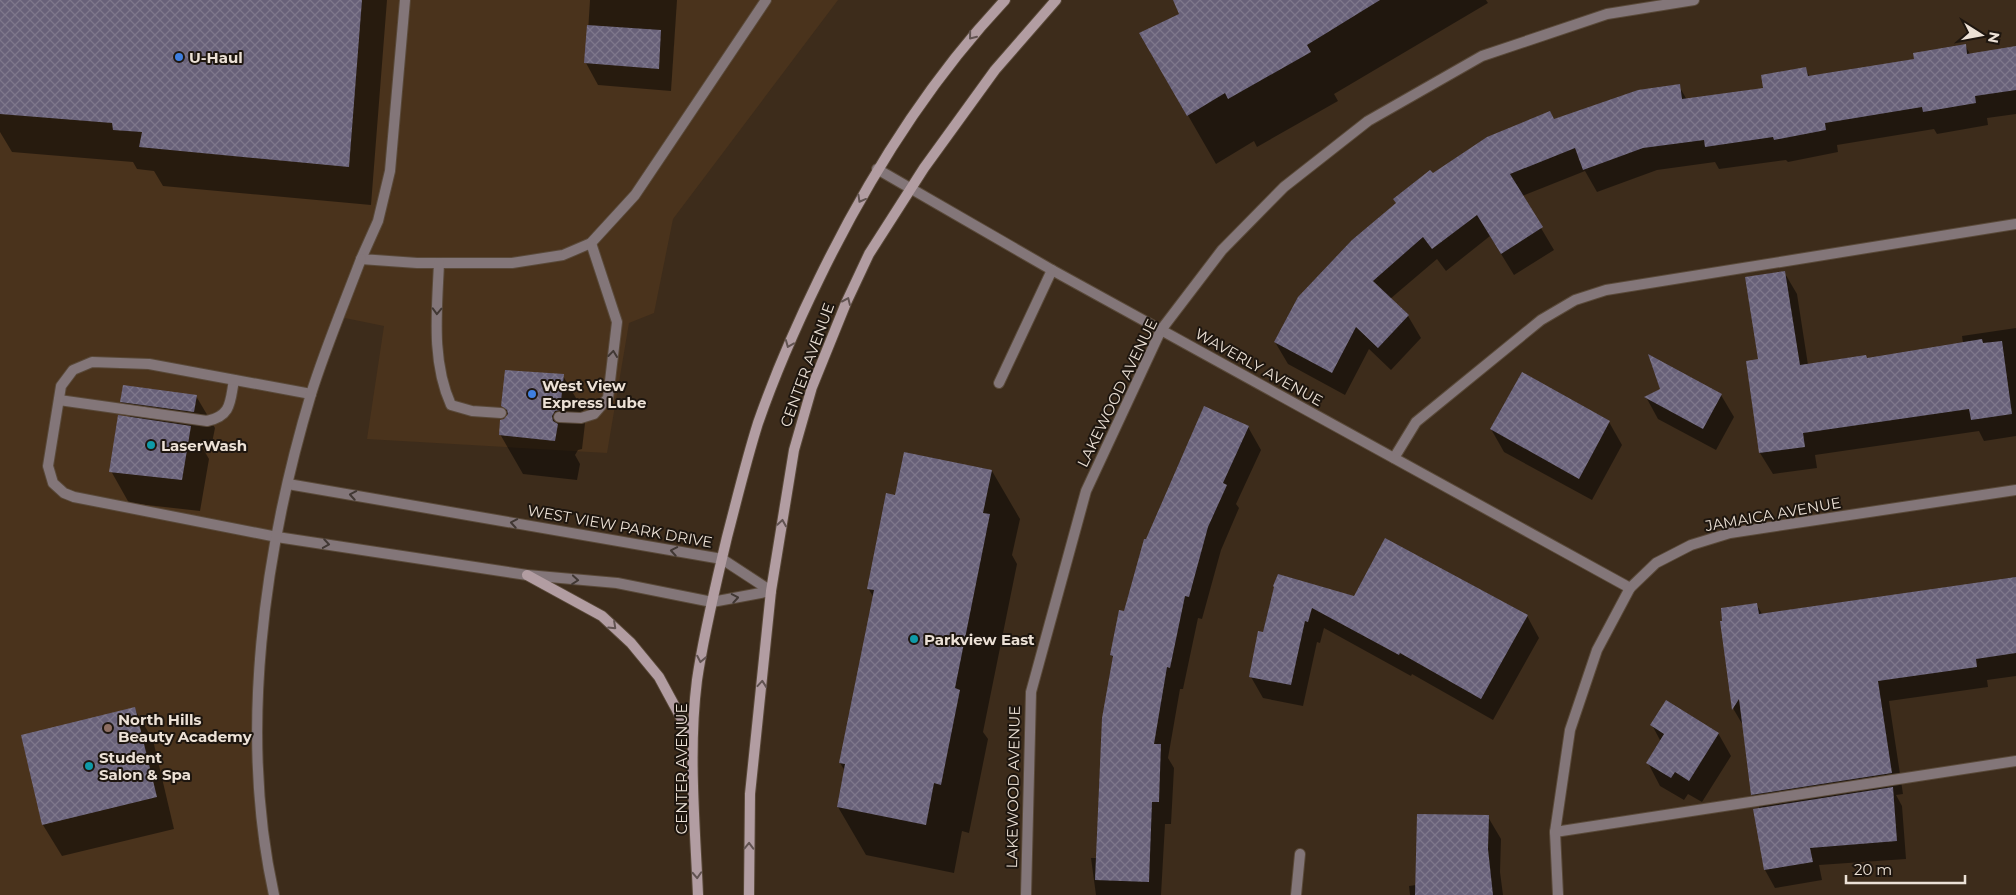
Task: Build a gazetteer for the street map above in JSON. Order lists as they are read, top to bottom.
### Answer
{
  "streets": {
    "street": [
      "CENTER AVENUE",
      "WAVERLY AVENUE",
      "LAKEWOOD AVENUE",
      "JAMAICA AVENUE",
      "WEST VIEW PARK DRIVE"
    ]
  },
  "crossings": [
    ["CENTER AVENUE", "WAVERLY AVENUE"],
    ["CENTER AVENUE", "WEST VIEW PARK DRIVE"],
    ["WAVERLY AVENUE", "LAKEWOOD AVENUE"],
    ["WAVERLY AVENUE", "JAMAICA AVENUE"]
  ],
  "places": [
    "U-Haul",
    "West View Express Lube",
    "LaserWash",
    "Parkview East",
    "North Hills Beauty Academy",
    "Student Salon & Spa"
  ],
  "scale_bar": "20 m",
  "north": "right"
}
